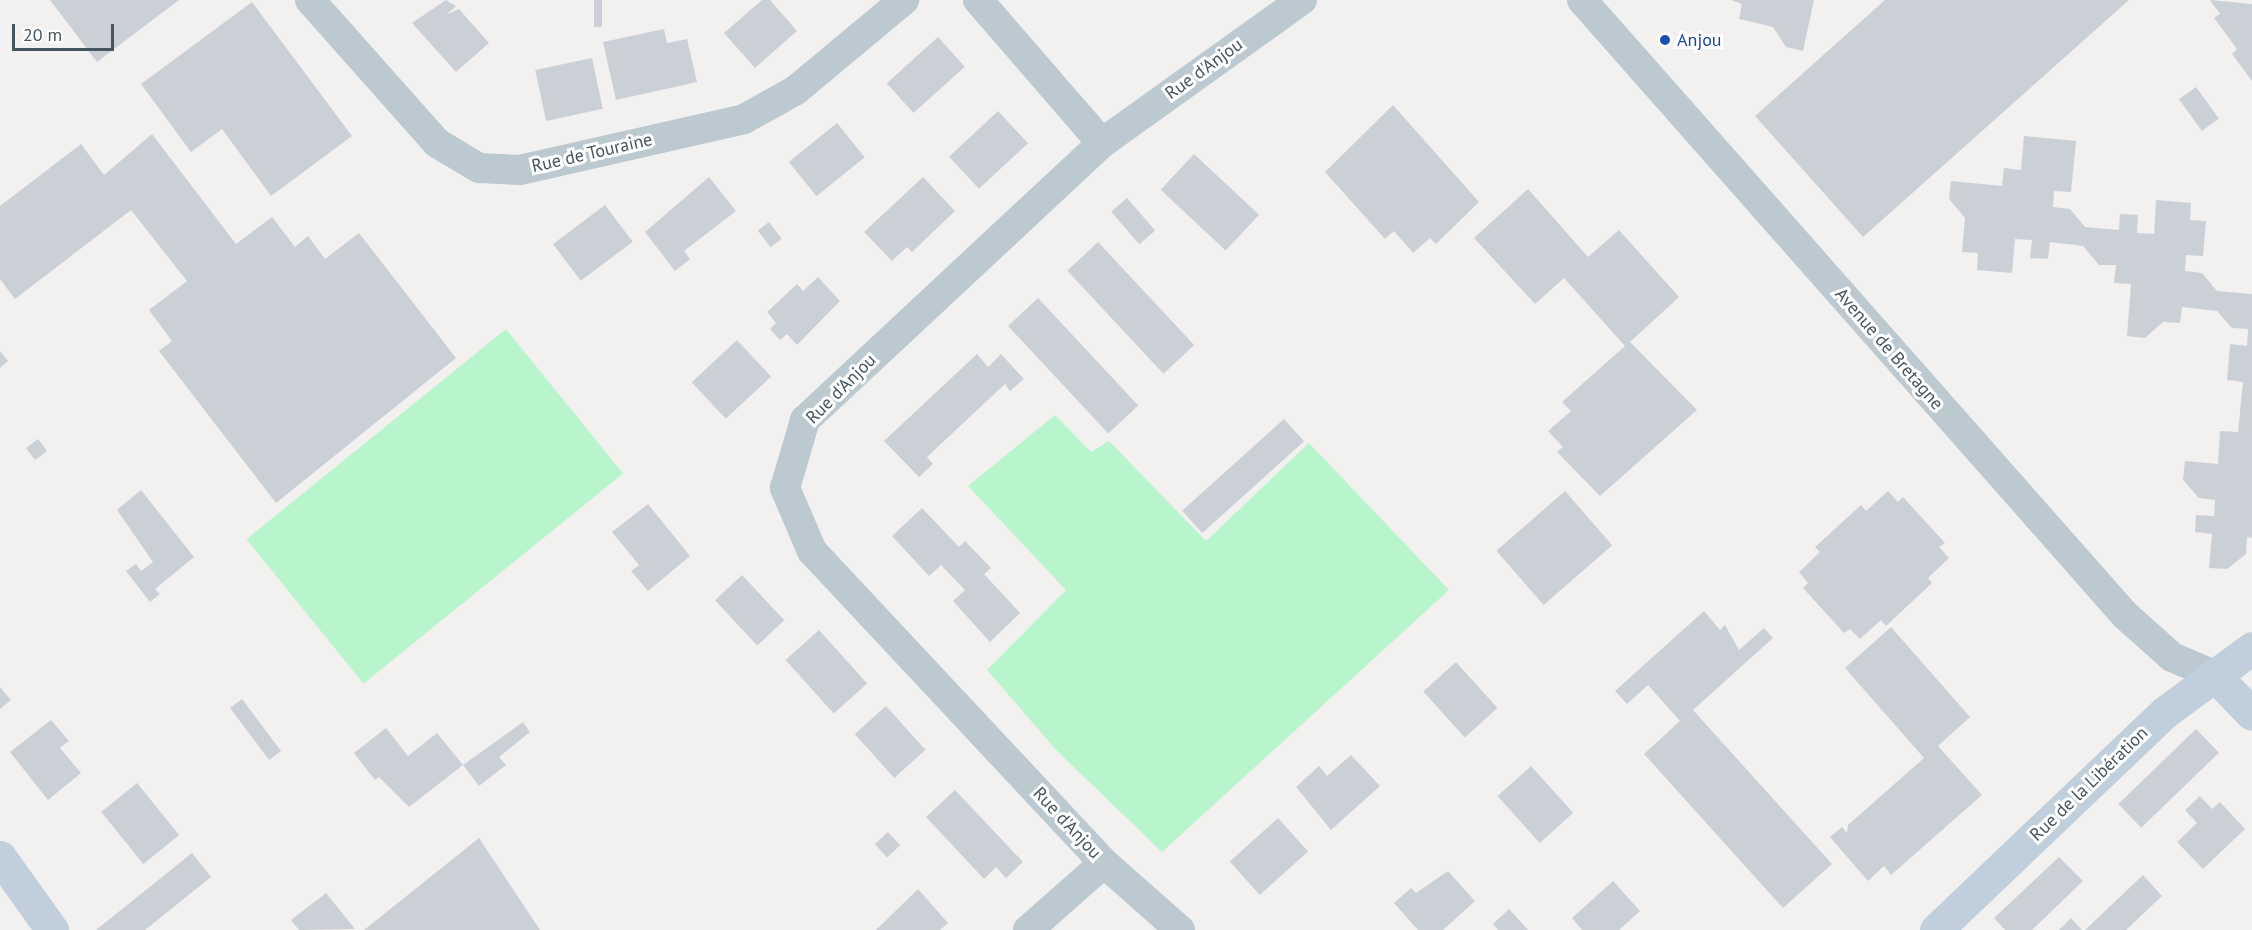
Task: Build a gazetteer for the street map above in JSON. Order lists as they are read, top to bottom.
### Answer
{
  "streets": {
    "street": [
      "Rue d'Anjou",
      "Rue de Touraine",
      "Avenue de Bretagne",
      "Rue de la Libération"
    ]
  },
  "crossings": [
    ["Avenue de Bretagne", "Rue de la Libération"]
  ],
  "places": ["Anjou"],
  "scale_bar": "20 m"
}
